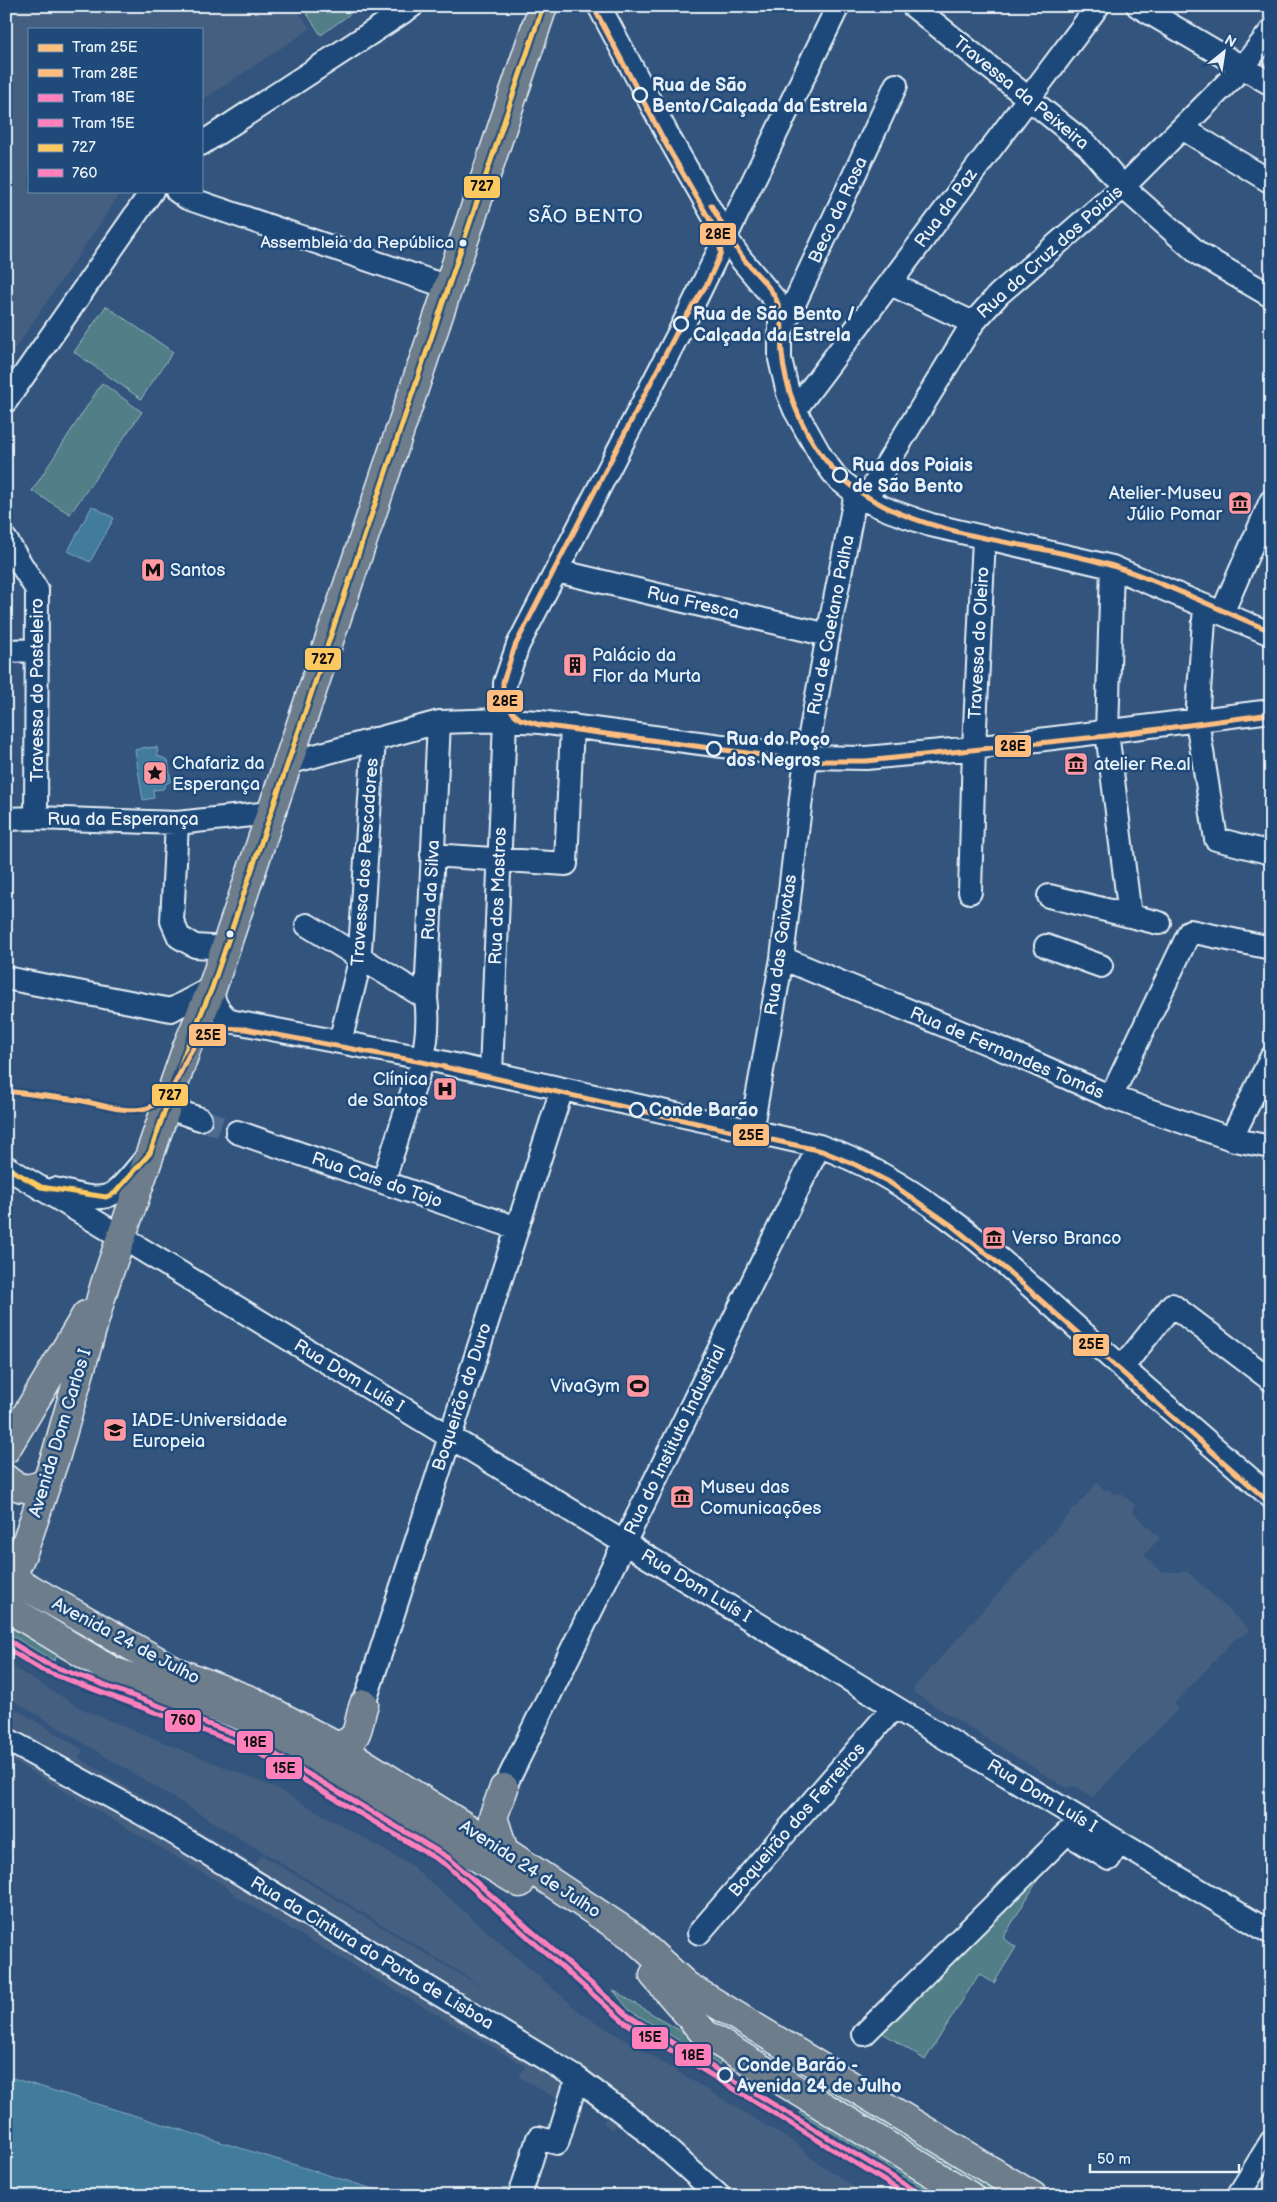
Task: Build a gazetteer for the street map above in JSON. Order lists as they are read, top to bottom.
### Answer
{
  "streets": {
    "main road": ["Avenida Dom Carlos I", "Avenida 24 de Julho"],
    "street": [
      "Travessa da Peixeira",
      "Rua da Paz",
      "Beco da Rosa",
      "Rua da Cruz dos Poiais",
      "Rua Fresca",
      "Rua de Caetano Palha",
      "Travessa do Oleiro",
      "Travessa do Pasteleiro",
      "Rua da Esperança",
      "Travessa dos Pescadores",
      "Rua da Silva",
      "Rua dos Mastros",
      "Rua das Gaivotas",
      "Rua de Fernandes Tomás",
      "Rua Cais do Tojo",
      "Rua Dom Luís I",
      "Boqueirão do Duro",
      "Rua do Instituto Industrial",
      "Boqueirão dos Ferreiros",
      "Rua da Cintura do Porto de Lisboa"
    ]
  },
  "crossings": [
    ["Travessa da Peixeira", "Rua da Paz"],
    ["Travessa da Peixeira", "Rua da Cruz dos Poiais"],
    ["Rua da Cruz dos Poiais", "Rua de Caetano Palha"],
    ["Rua Fresca", "Rua de Caetano Palha"],
    ["Rua Fresca", "Rua dos Mastros"],
    ["Rua de Caetano Palha", "Rua das Gaivotas"],
    ["Travessa do Pasteleiro", "Rua da Esperança"],
    ["Rua da Esperança", "Avenida Dom Carlos I"],
    ["Rua da Silva", "Rua Cais do Tojo"],
    ["Rua das Gaivotas", "Rua de Fernandes Tomás"],
    ["Rua Cais do Tojo", "Boqueirão do Duro"],
    ["Rua Dom Luís I", "Boqueirão do Duro"],
    ["Rua Dom Luís I", "Avenida Dom Carlos I"],
    ["Rua Dom Luís I", "Rua do Instituto Industrial"],
    ["Rua Dom Luís I", "Boqueirão dos Ferreiros"],
    ["Avenida Dom Carlos I", "Avenida 24 de Julho"]
  ],
  "districts": ["SÃO BENTO"],
  "places": {
    "other": [
      "Rua de São Bento/Calçada da Estrela",
      "Assembleia da República",
      "Rua de São Bento / Calçada da Estrela",
      "Rua dos Poiais de São Bento",
      "Rua do Poço dos Negros",
      "Conde Barão",
      "Conde Barão - Avenida 24 de Julho"
    ],
    "museum": [
      "Atelier-Museu Júlio Pomar",
      "atelier Re.al",
      "Verso Branco",
      "Museu das Comunicações"
    ],
    "metro station": ["Santos"],
    "building": ["Palácio da Flor da Murta"],
    "place": ["Chafariz da Esperança"],
    "hospital": ["Clínica de Santos"],
    "sports": ["VivaGym"],
    "school or university": ["IADE-Universidade Europeia"]
  },
  "lines": [
    "tram line 28E",
    "transit line 727",
    "tram line 25E",
    "tram line 18E",
    "tram line 15E",
    "transit line 760"
  ],
  "legend": [
    "Tram 25E",
    "Tram 28E",
    "Tram 18E",
    "Tram 15E",
    "727",
    "760"
  ],
  "scale_bar": "50 m",
  "north": "top right"
}
